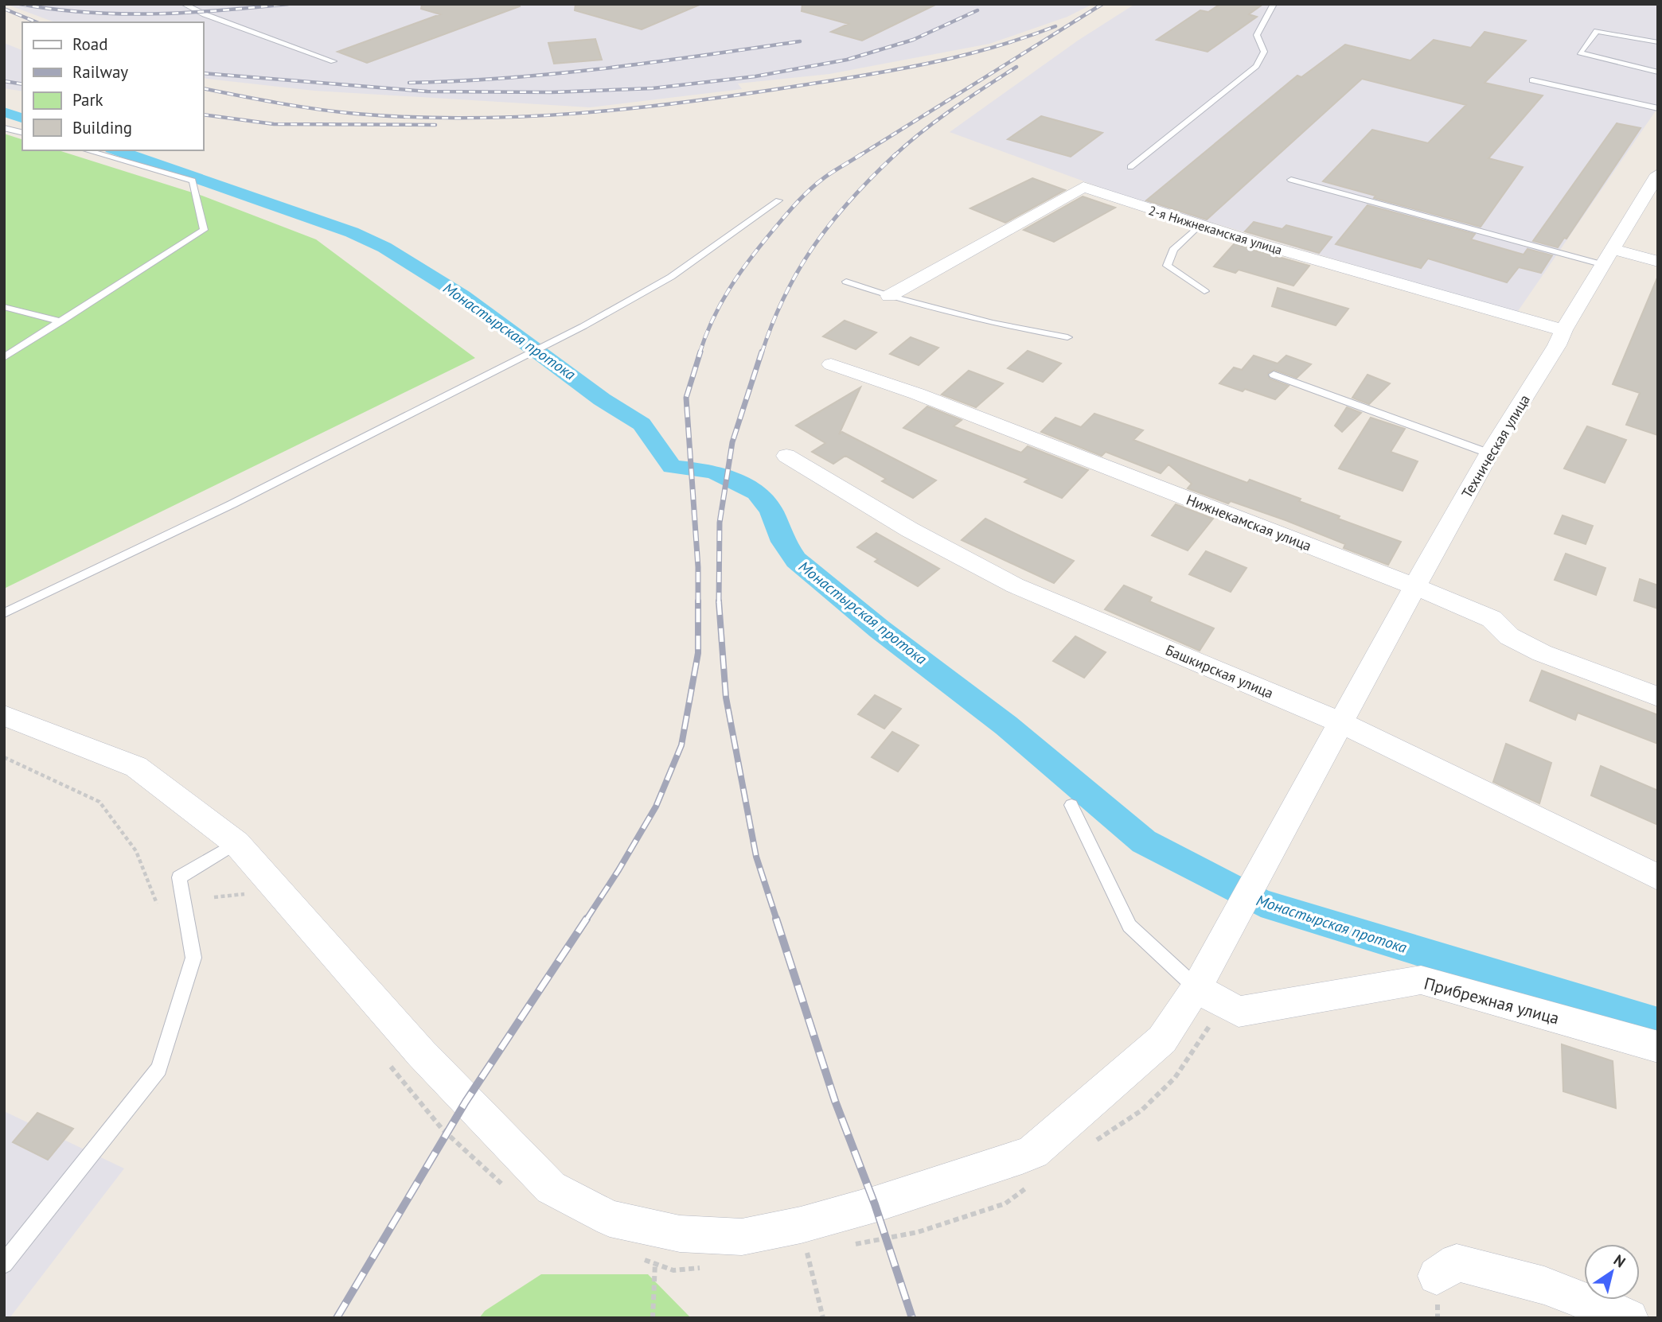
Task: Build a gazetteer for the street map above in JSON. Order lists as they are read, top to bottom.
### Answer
{
  "streets": {
    "street": [
      "2-я Нижнекамская улица",
      "Техническая улица",
      "Нижнекамская улица",
      "Башкирская улица",
      "Прибрежная улица"
    ]
  },
  "crossings": [
    ["2-я Нижнекамская улица", "Техническая улица"],
    ["Техническая улица", "Нижнекамская улица"],
    ["Техническая улица", "Башкирская улица"],
    ["Техническая улица", "Прибрежная улица"]
  ],
  "water": ["Монастырская протока"],
  "legend": [
    "Road",
    "Railway",
    "Park",
    "Building"
  ],
  "north": "top right"
}
